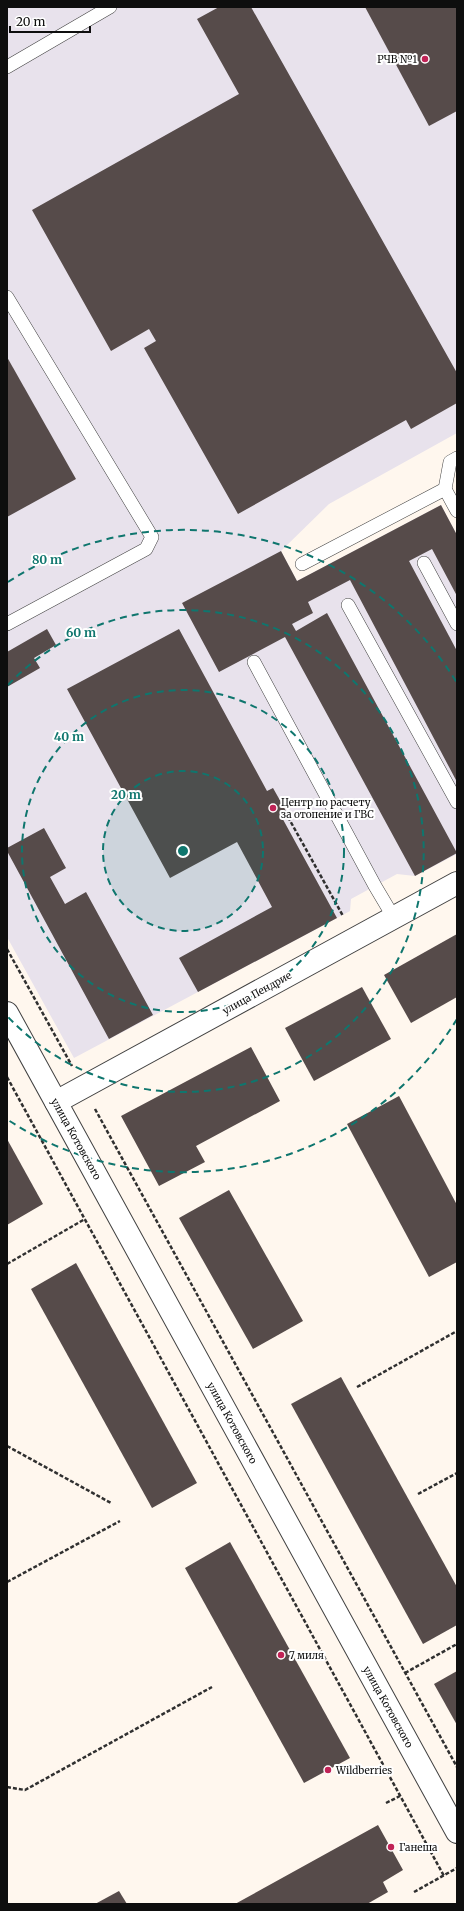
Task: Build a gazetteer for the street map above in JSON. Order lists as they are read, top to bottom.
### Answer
{
  "streets": {
    "street": ["улица Пендрие", "улица Котовского"]
  },
  "crossings": [
    ["улица Пендрие", "улица Котовского"]
  ],
  "places": [
    "РЧВ №1",
    "Центр по расчету за отопение и ГВС",
    "7 миля",
    "Wildberries",
    "Ганеша"
  ],
  "scale_bar": "20 m",
  "rings": [
    "80 m",
    "60 m",
    "40 m",
    "20 m"
  ]
}
